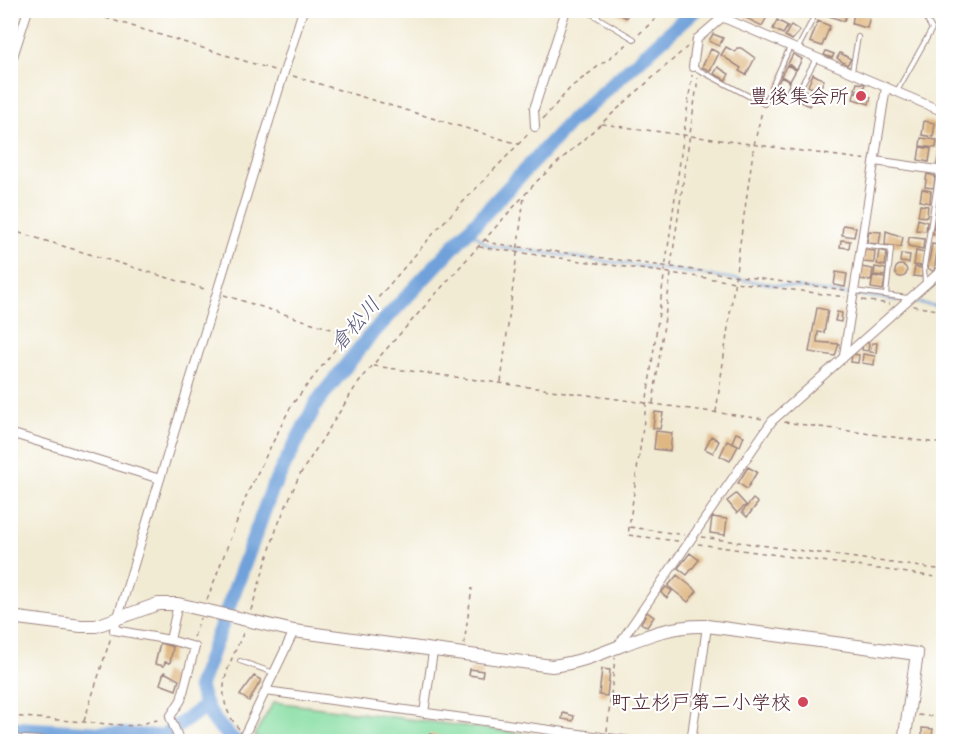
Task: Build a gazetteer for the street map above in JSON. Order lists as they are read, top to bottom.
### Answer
{
  "water": ["倉松川"],
  "places": ["豊後集会所", "町立杉戸第二小学校"]
}
